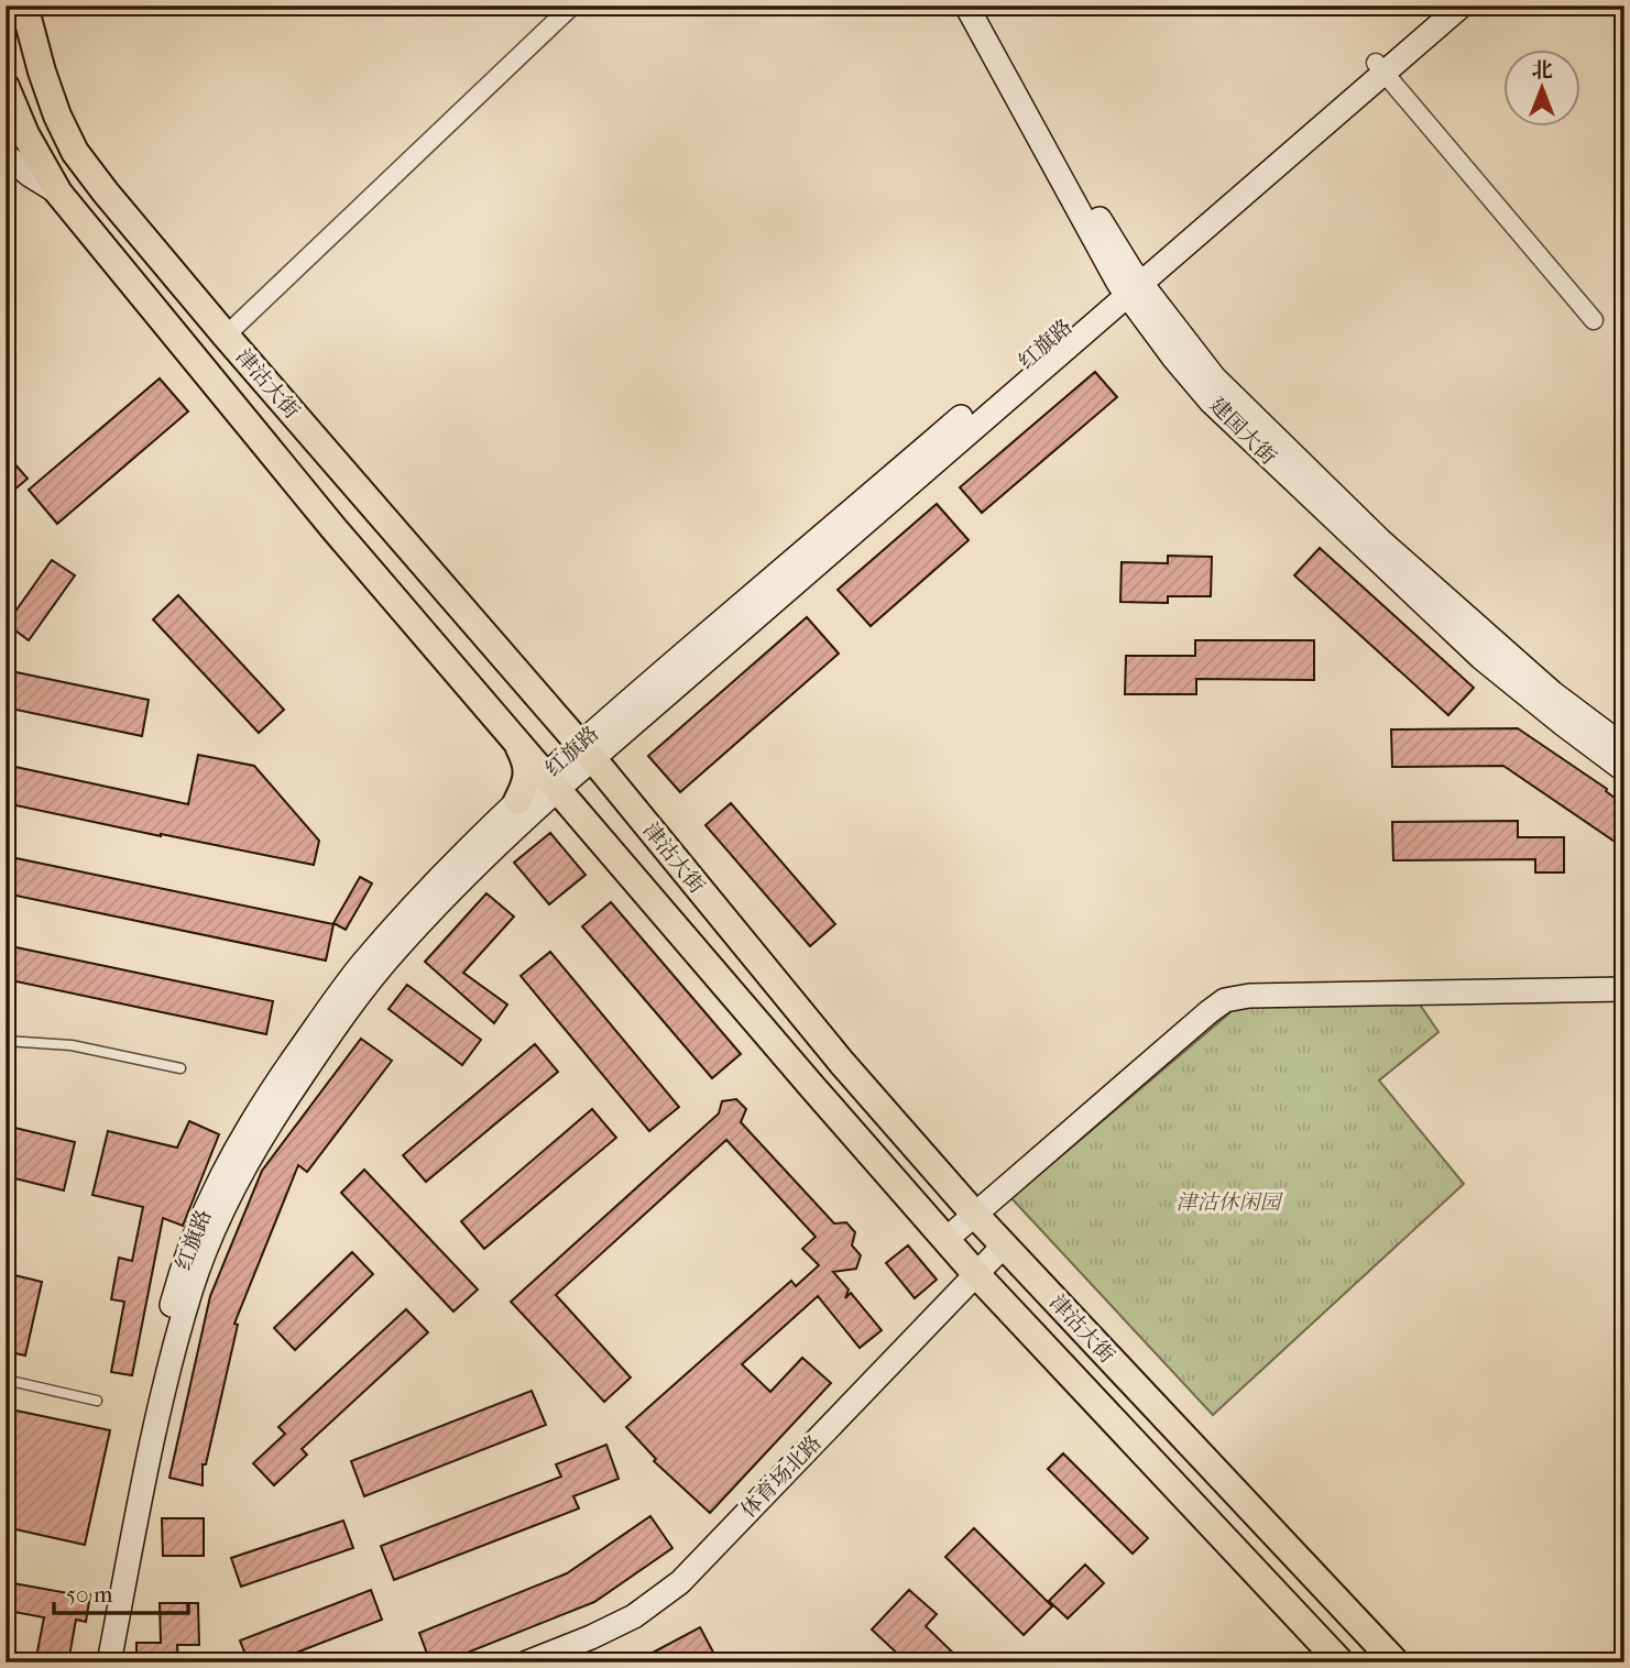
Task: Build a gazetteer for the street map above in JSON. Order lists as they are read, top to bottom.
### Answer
{
  "streets": {
    "main road": [
      "红旗路",
      "津沽大街",
      "建国大街",
      "体育场北路"
    ]
  },
  "crossings": [
    ["红旗路", "津沽大街"],
    ["红旗路", "建国大街"],
    ["津沽大街", "体育场北路"]
  ],
  "parks": ["津沽休闲园"],
  "scale_bar": "50 m",
  "north": "top"
}
